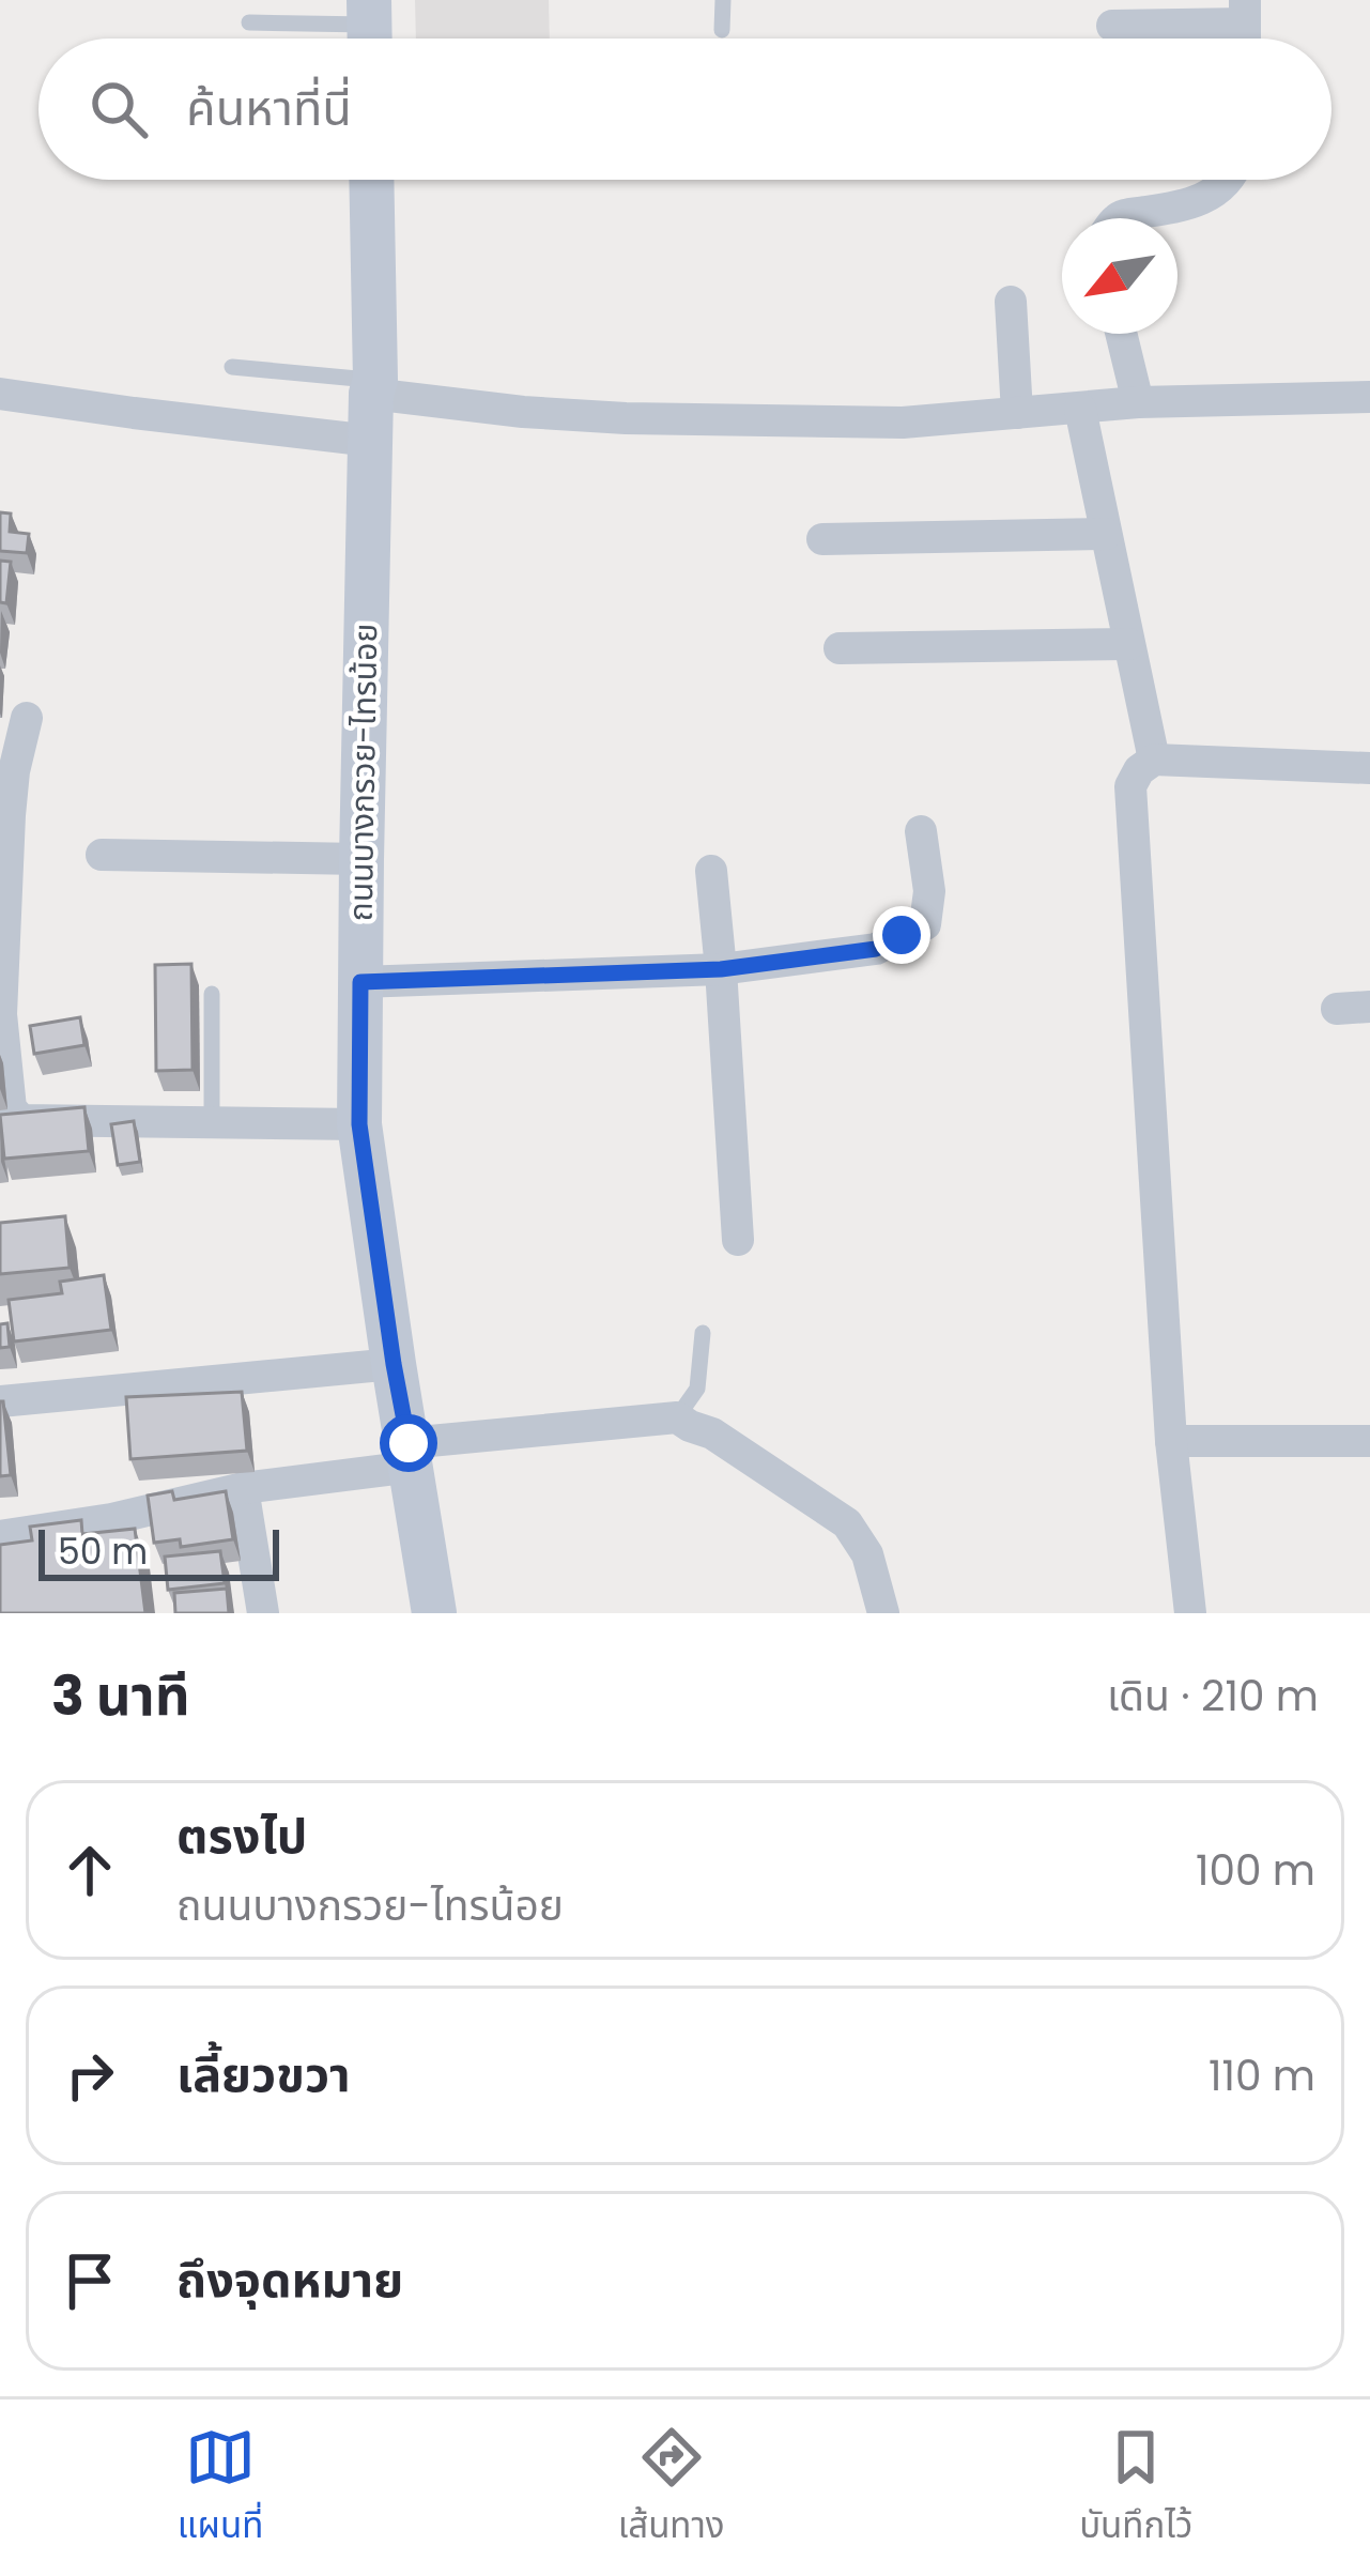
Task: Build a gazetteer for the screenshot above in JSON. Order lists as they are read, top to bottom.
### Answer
{
  "streets": {
    "main road": ["ถนนบางกรวย-ไทรน้อย"]
  },
  "scale_bar": "50 m",
  "north": "bottom left",
  "page": {
    "search": "ค้นหาที่นี่",
    "scale": "50 m",
    "heading": ["3 นาที", "เดิน · 210 m"],
    "list": [
      ["ตรงไป", "ถนนบางกรวย-ไทรน้อย", "100 m"],
      ["เลี้ยวขวา", "110 m"],
      "ถึงจุดหมาย"
    ],
    "nav": ["แผนที่", "เส้นทาง", "บันทึกไว้"]
  }
}
